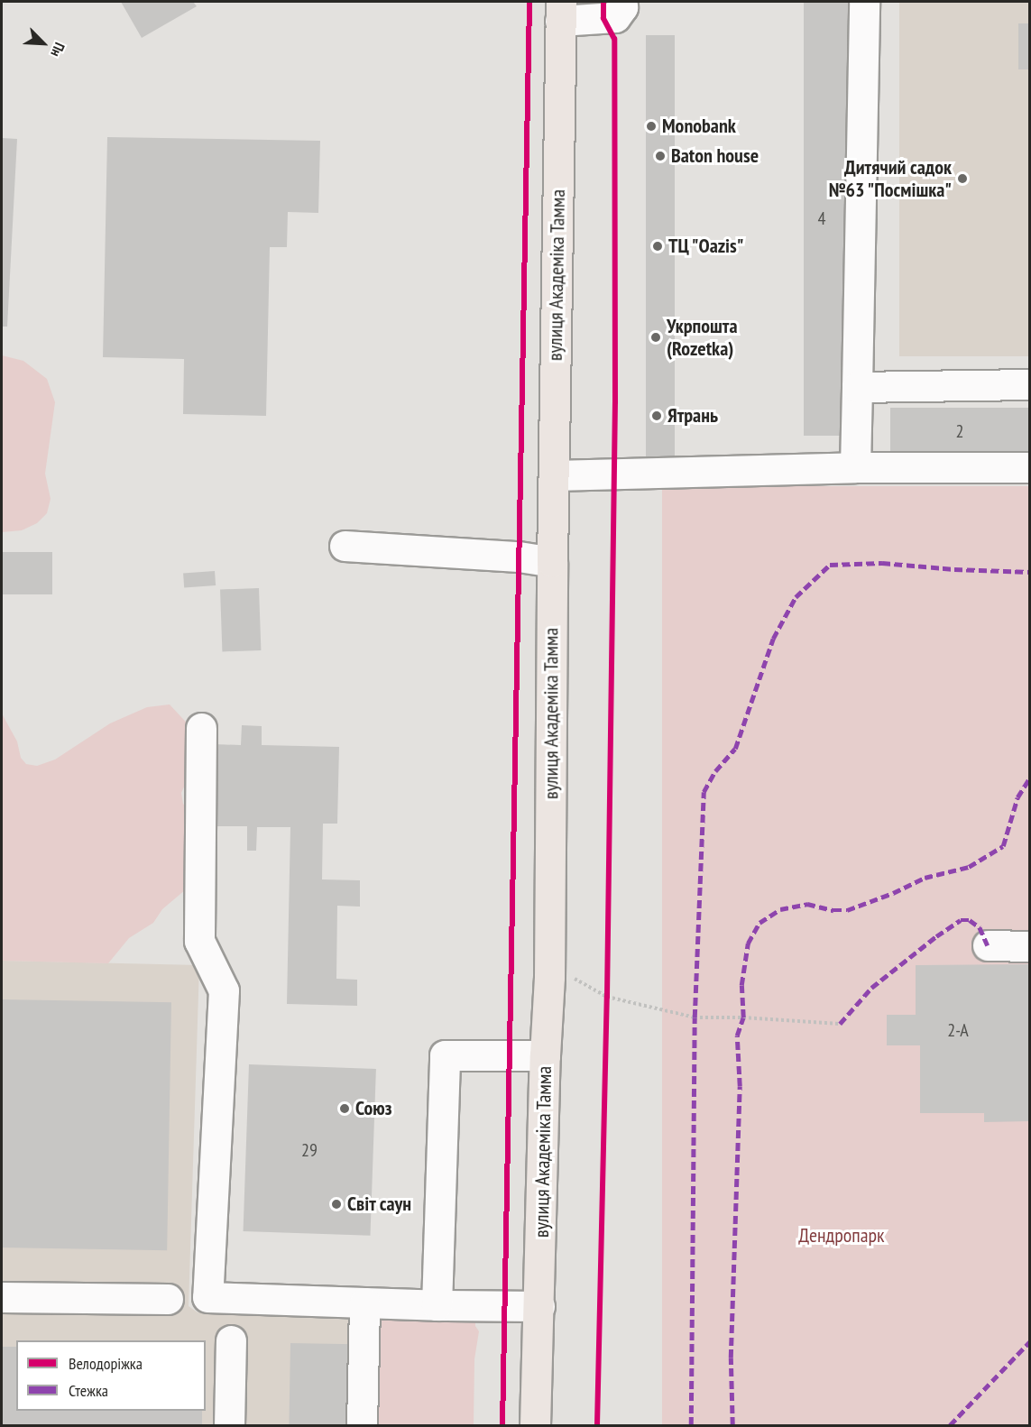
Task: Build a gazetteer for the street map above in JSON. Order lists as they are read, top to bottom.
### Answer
{
  "streets": {
    "main road": ["вулиця Академіка Тамма"]
  },
  "parks": ["Дендропарк"],
  "places": [
    "Monobank",
    "Baton house",
    "Дитячий садок №63 \"Посмішка\"",
    "ТЦ \"Oazis\"",
    "Укрпошта (Rozetka)",
    "Ятрань",
    "Союз",
    "Світ саун"
  ],
  "house_numbers": [
    "4",
    "2",
    "2-А",
    "29"
  ],
  "legend": ["Велодоріжка", "Стежка"],
  "north": "bottom right"
}
